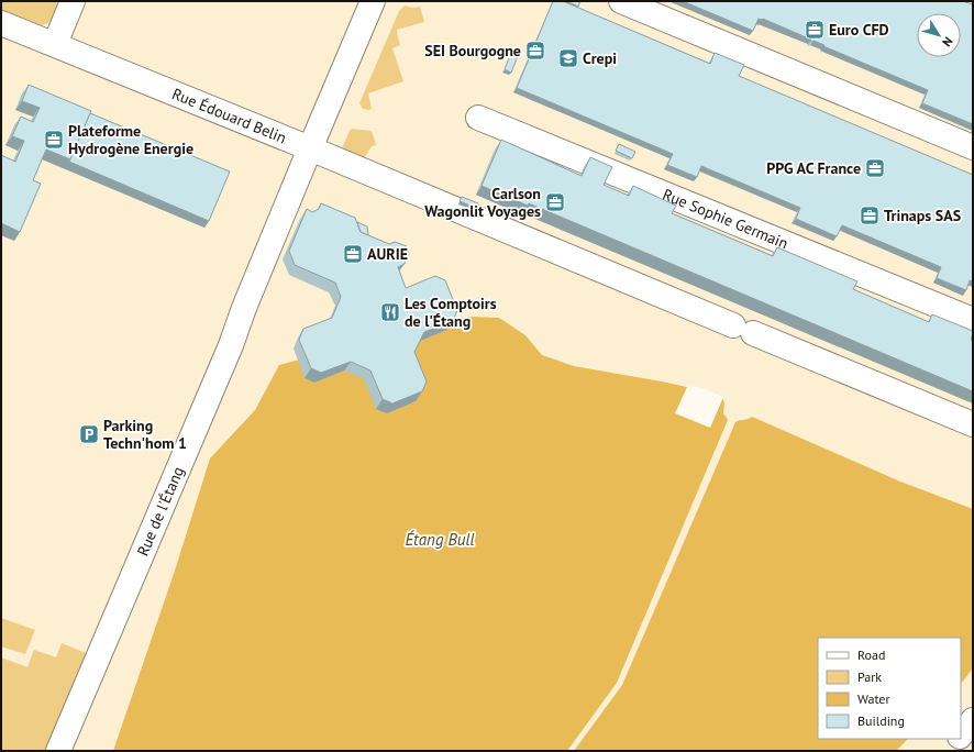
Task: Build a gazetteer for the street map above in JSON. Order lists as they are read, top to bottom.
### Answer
{
  "streets": {
    "street": ["Rue Édouard Belin", "Rue Sophie Germain", "Rue de l'Étang"]
  },
  "crossings": [
    ["Rue Édouard Belin", "Rue de l'Étang"]
  ],
  "water": ["Étang Bull"],
  "places": {
    "office": [
      "Euro CFD",
      "SEI Bourgogne",
      "Plateforme Hydrogène Energie",
      "PPG AC France",
      "Carlson Wagonlit Voyages",
      "Trinaps SAS",
      "AURIE"
    ],
    "school or university": ["Crepi"],
    "restaurant": ["Les Comptoirs de l'Étang"],
    "parking": ["Parking Techn'hom 1"]
  },
  "legend": [
    "Road",
    "Park",
    "Water",
    "Building"
  ],
  "north": "bottom right"
}
